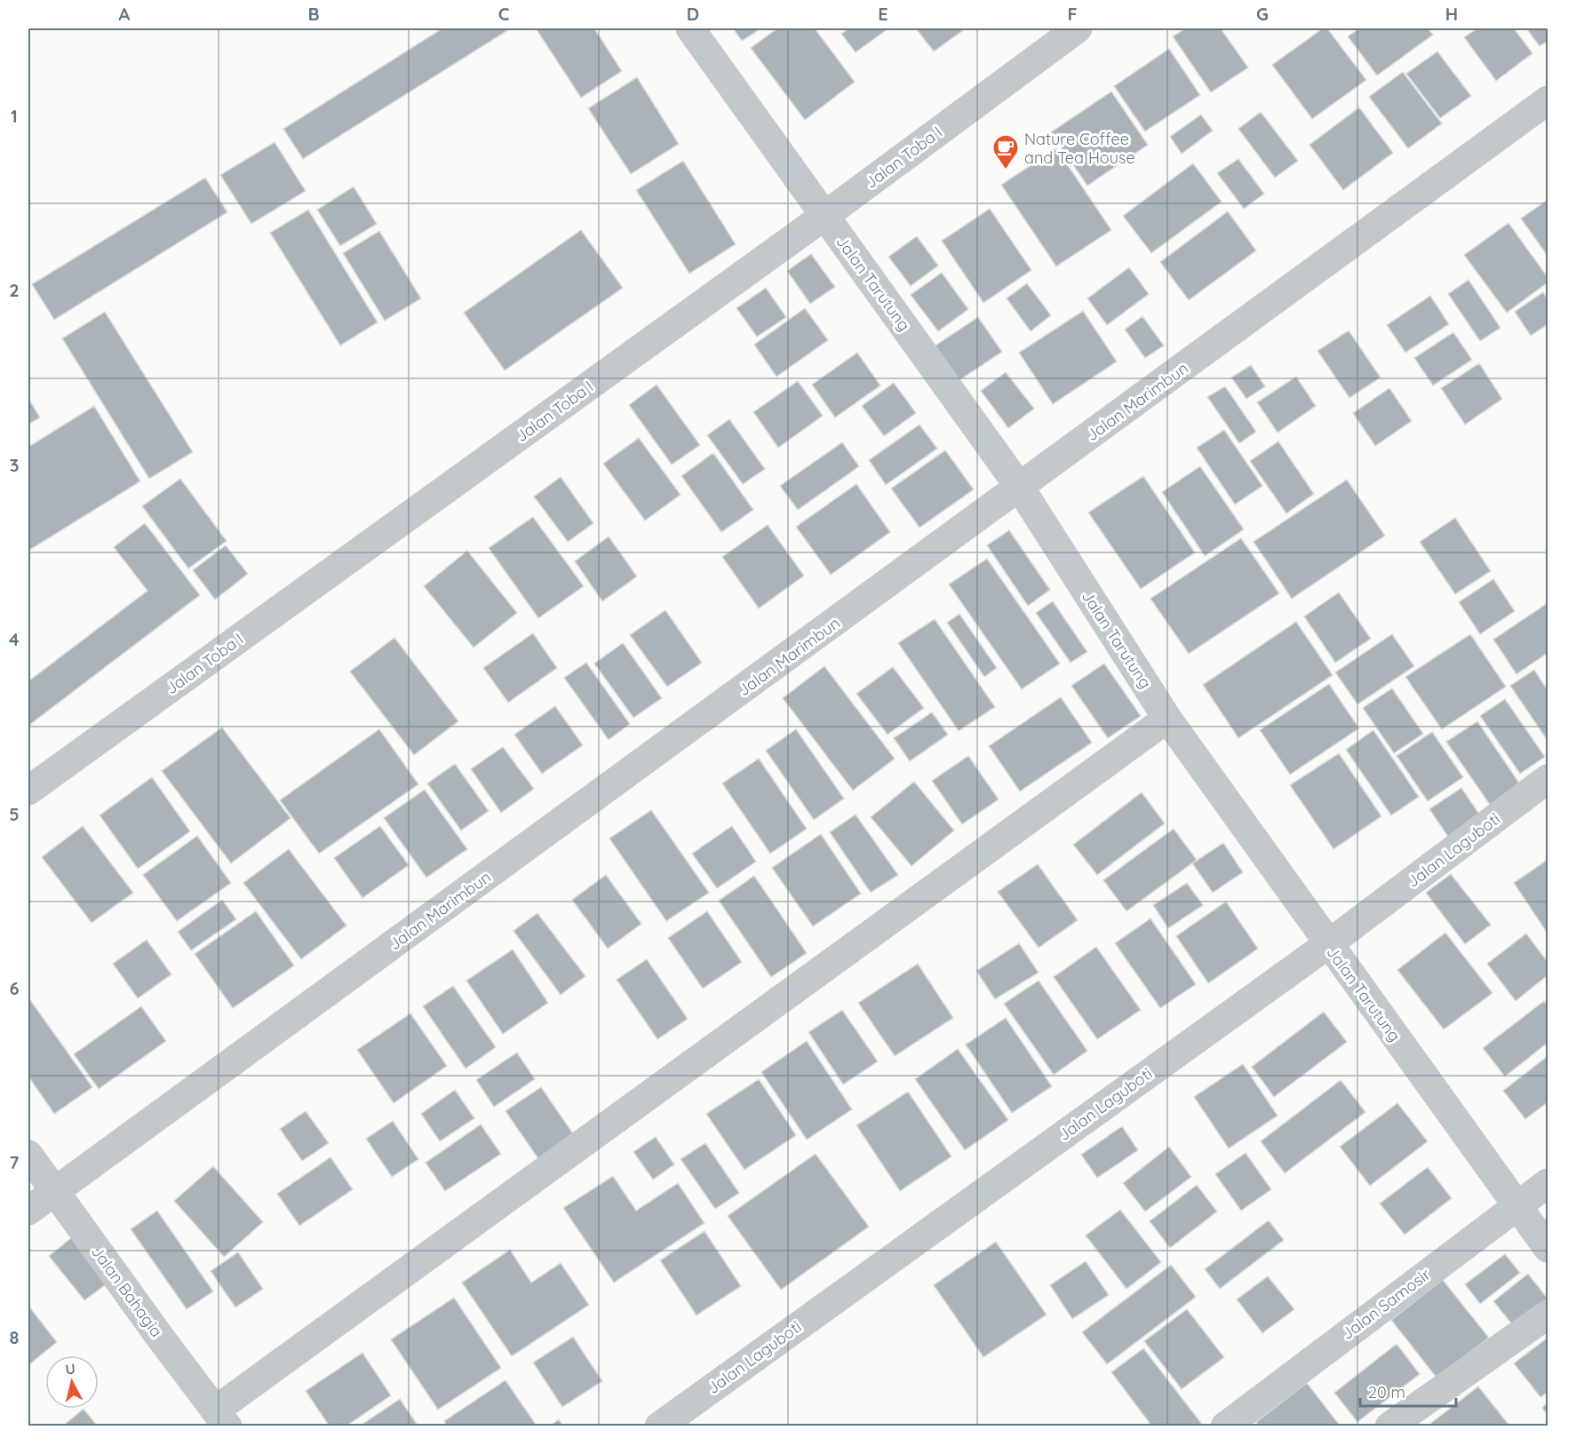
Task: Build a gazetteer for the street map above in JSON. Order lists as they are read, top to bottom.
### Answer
{
  "streets": {
    "street": [
      "Jalan Toba I",
      "Jalan Tarutung",
      "Jalan Marimbun",
      "Jalan Laguboti",
      "Jalan Bahagia",
      "Jalan Samosir"
    ]
  },
  "crossings": [
    ["Jalan Toba I", "Jalan Tarutung"],
    ["Jalan Tarutung", "Jalan Marimbun"],
    ["Jalan Tarutung", "Jalan Laguboti"],
    ["Jalan Tarutung", "Jalan Samosir"],
    ["Jalan Marimbun", "Jalan Bahagia"]
  ],
  "places": {
    "cafe": ["Nature Coffee and Tea House"]
  },
  "scale_bar": "20 m",
  "north": "top",
  "grid": {
    "columns": [
      "A",
      "B",
      "C",
      "D",
      "E",
      "F",
      "G",
      "H"
    ],
    "rows": [
      "1",
      "2",
      "3",
      "4",
      "5",
      "6",
      "7",
      "8"
    ]
  }
}
